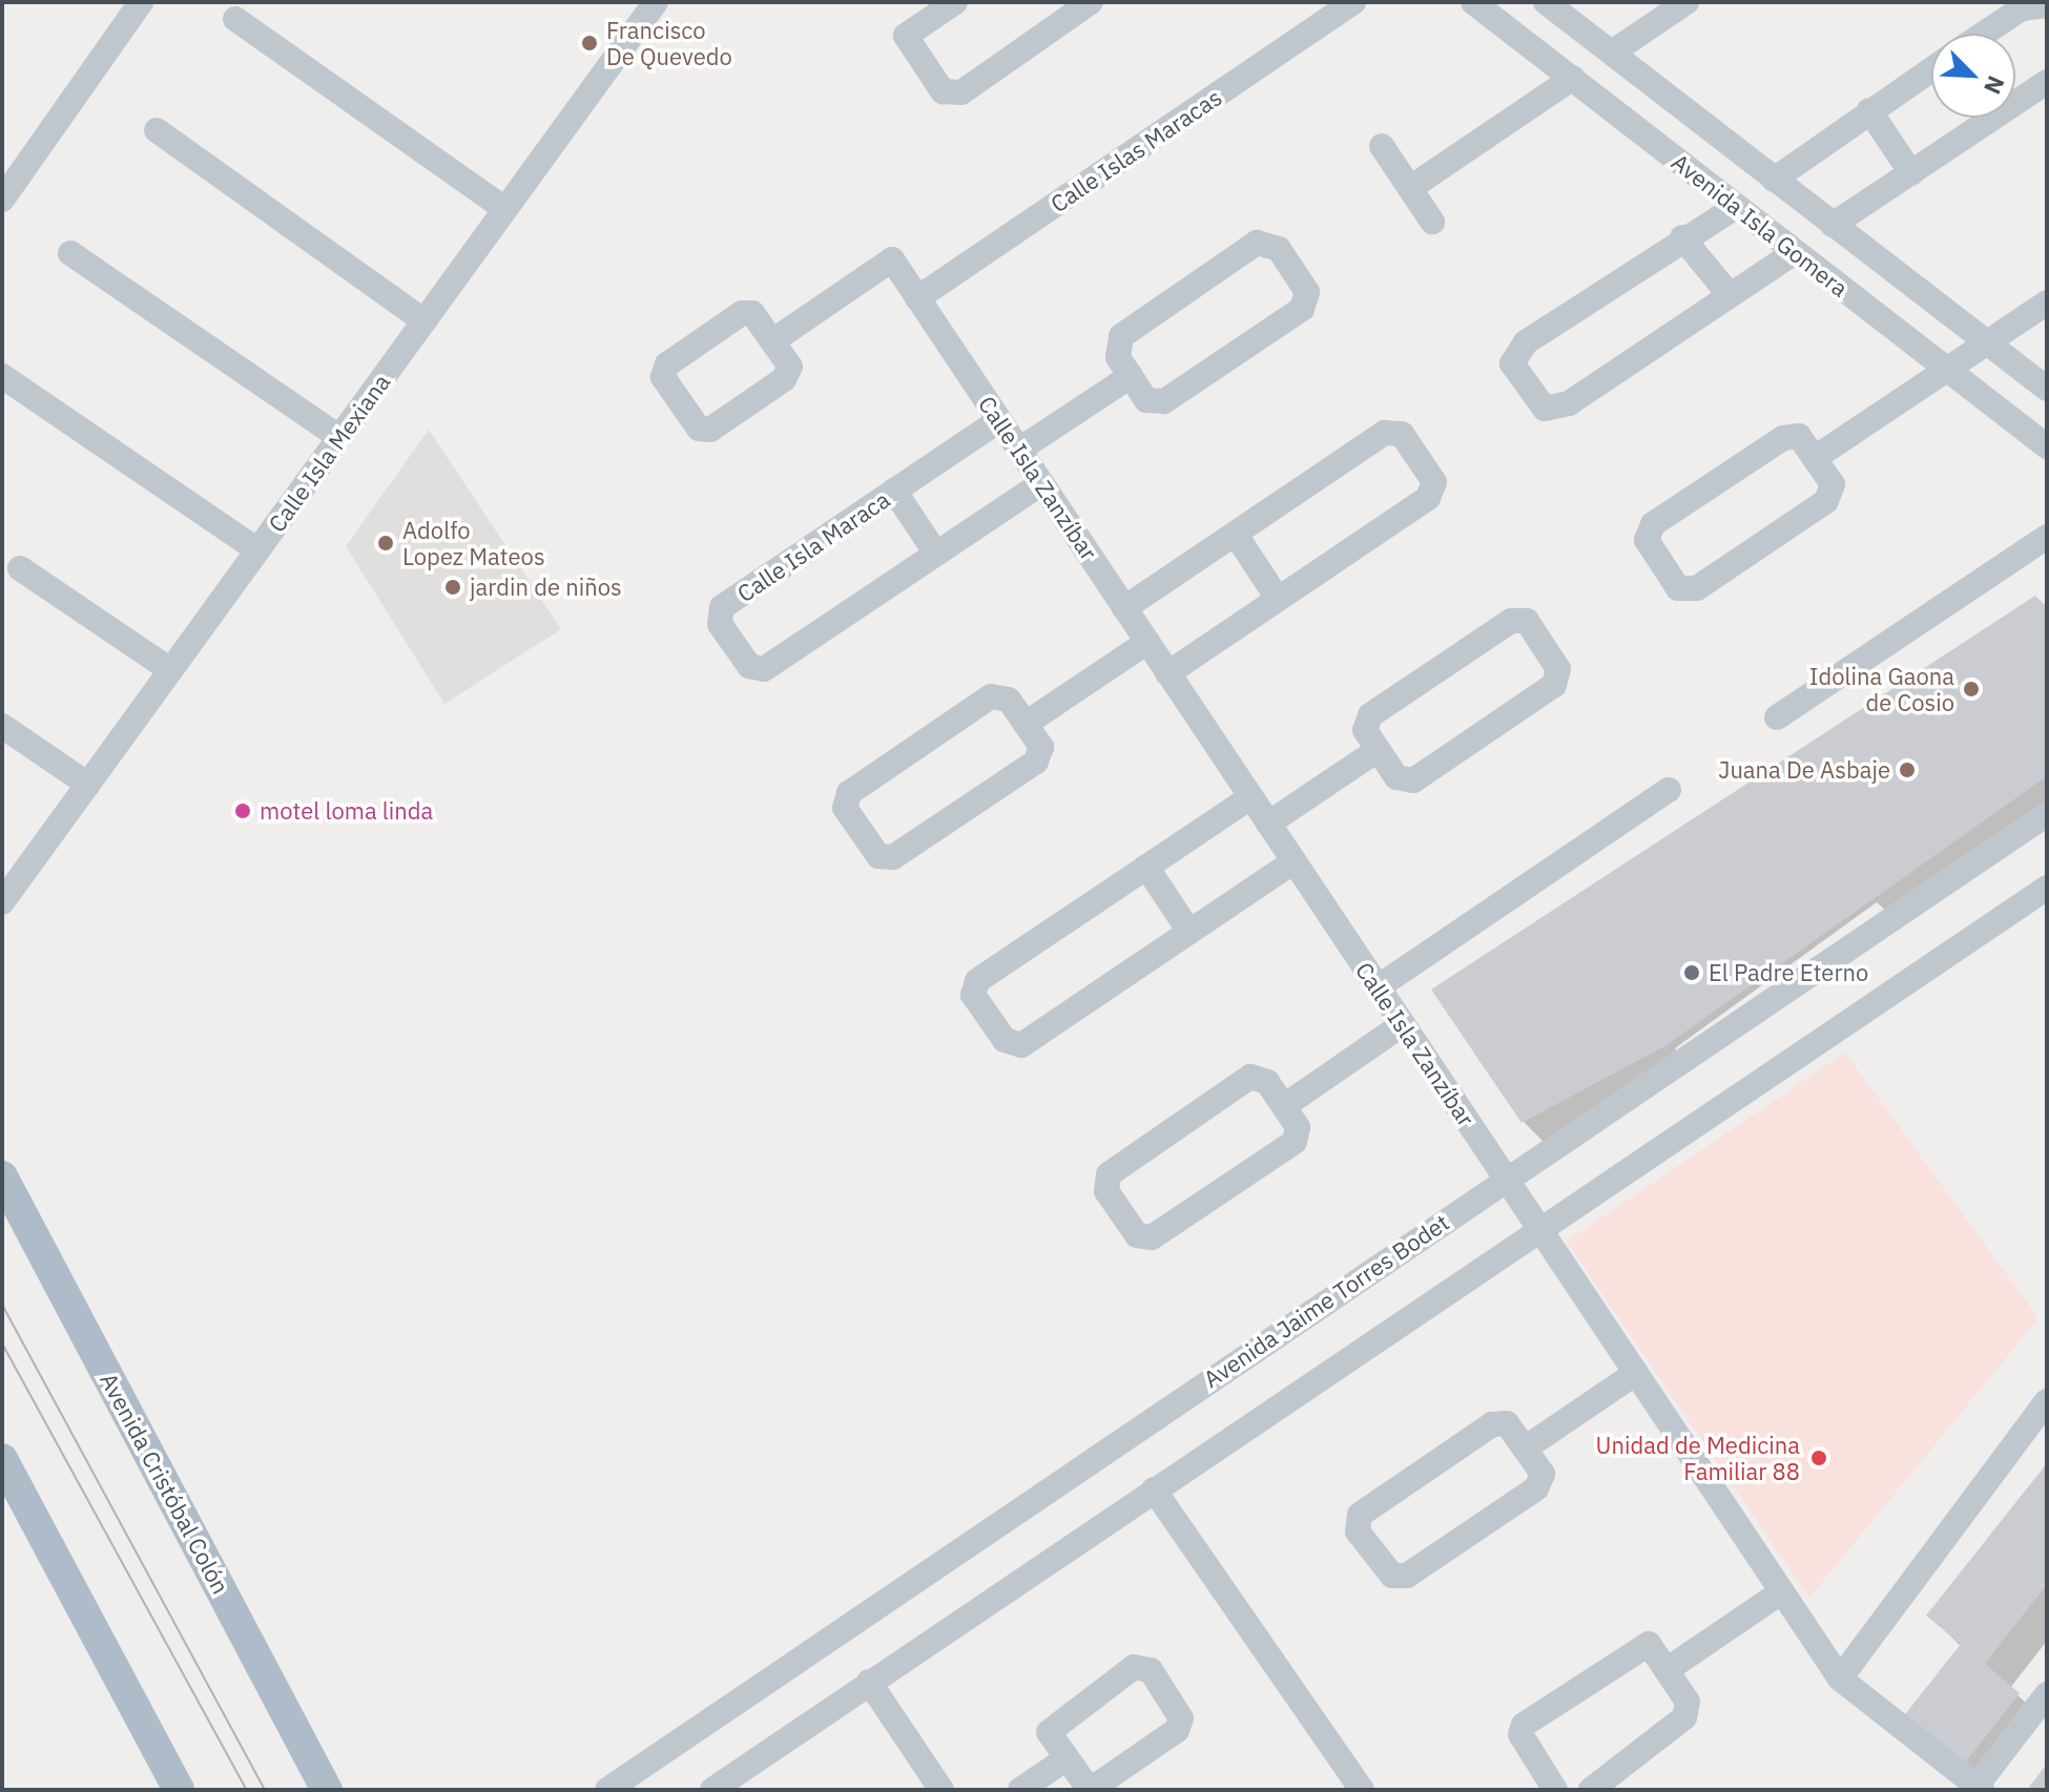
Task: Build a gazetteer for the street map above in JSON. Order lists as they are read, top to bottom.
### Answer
{
  "streets": {
    "main road": ["Avenida Cristóbal Colón"],
    "street": [
      "Calle Islas Maracas",
      "Avenida Isla Gomera",
      "Calle Isla Mexiana",
      "Calle Isla Zanzíbar",
      "Calle Isla Maraca",
      "Avenida Jaime Torres Bodet"
    ]
  },
  "crossings": [
    ["Calle Islas Maracas", "Calle Isla Zanzíbar"],
    ["Calle Isla Zanzíbar", "Calle Isla Maraca"],
    ["Calle Isla Zanzíbar", "Avenida Jaime Torres Bodet"]
  ],
  "places": [
    "Francisco De Quevedo",
    "Adolfo Lopez Mateos",
    "jardin de niños",
    "Idolina Gaona de Cosio",
    "Juana De Asbaje",
    "motel loma linda",
    "El Padre Eterno",
    "Unidad de Medicina Familiar 88"
  ],
  "north": "bottom right"
}
